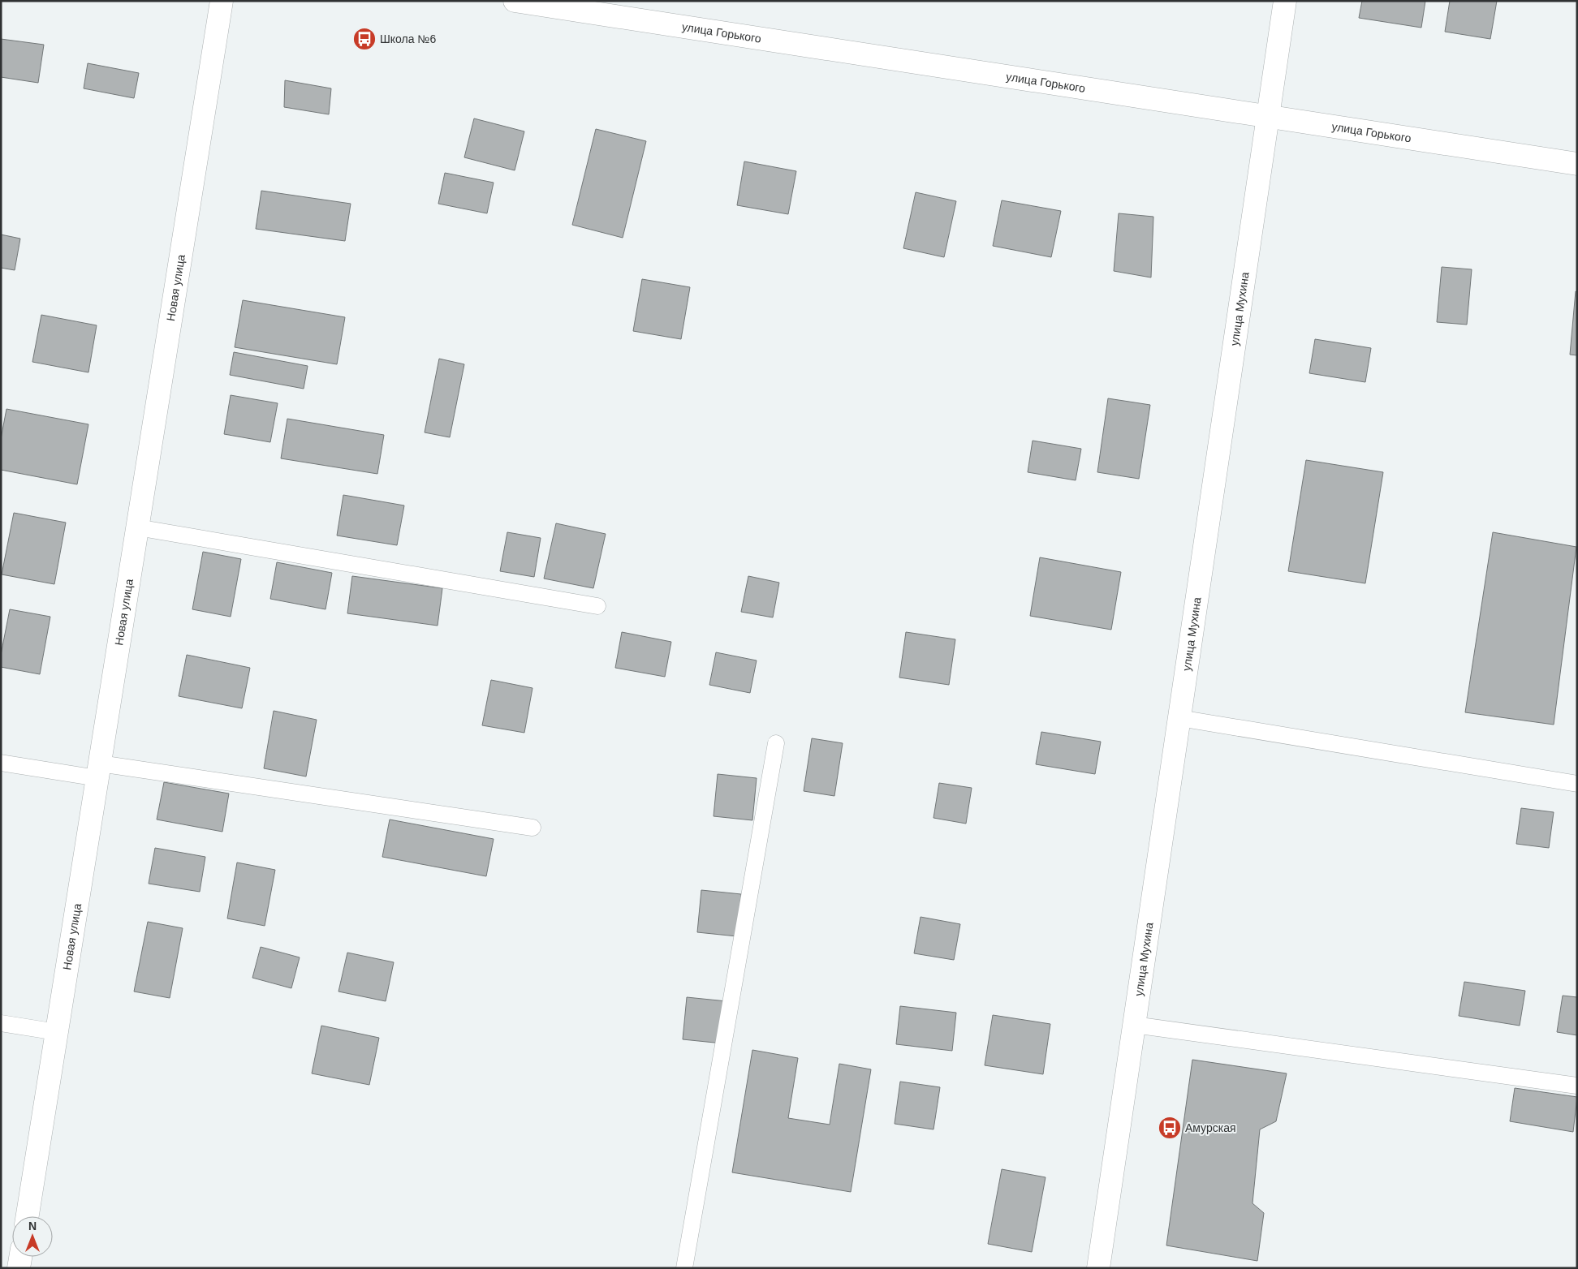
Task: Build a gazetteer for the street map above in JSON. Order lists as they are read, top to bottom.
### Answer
{
  "streets": {
    "main road": ["улица Горького", "Новая улица", "улица Мухина"]
  },
  "crossings": [
    ["улица Горького", "улица Мухина"]
  ],
  "places": {
    "bus stop": ["Школа №6", "Амурская"]
  },
  "north": "top"
}
